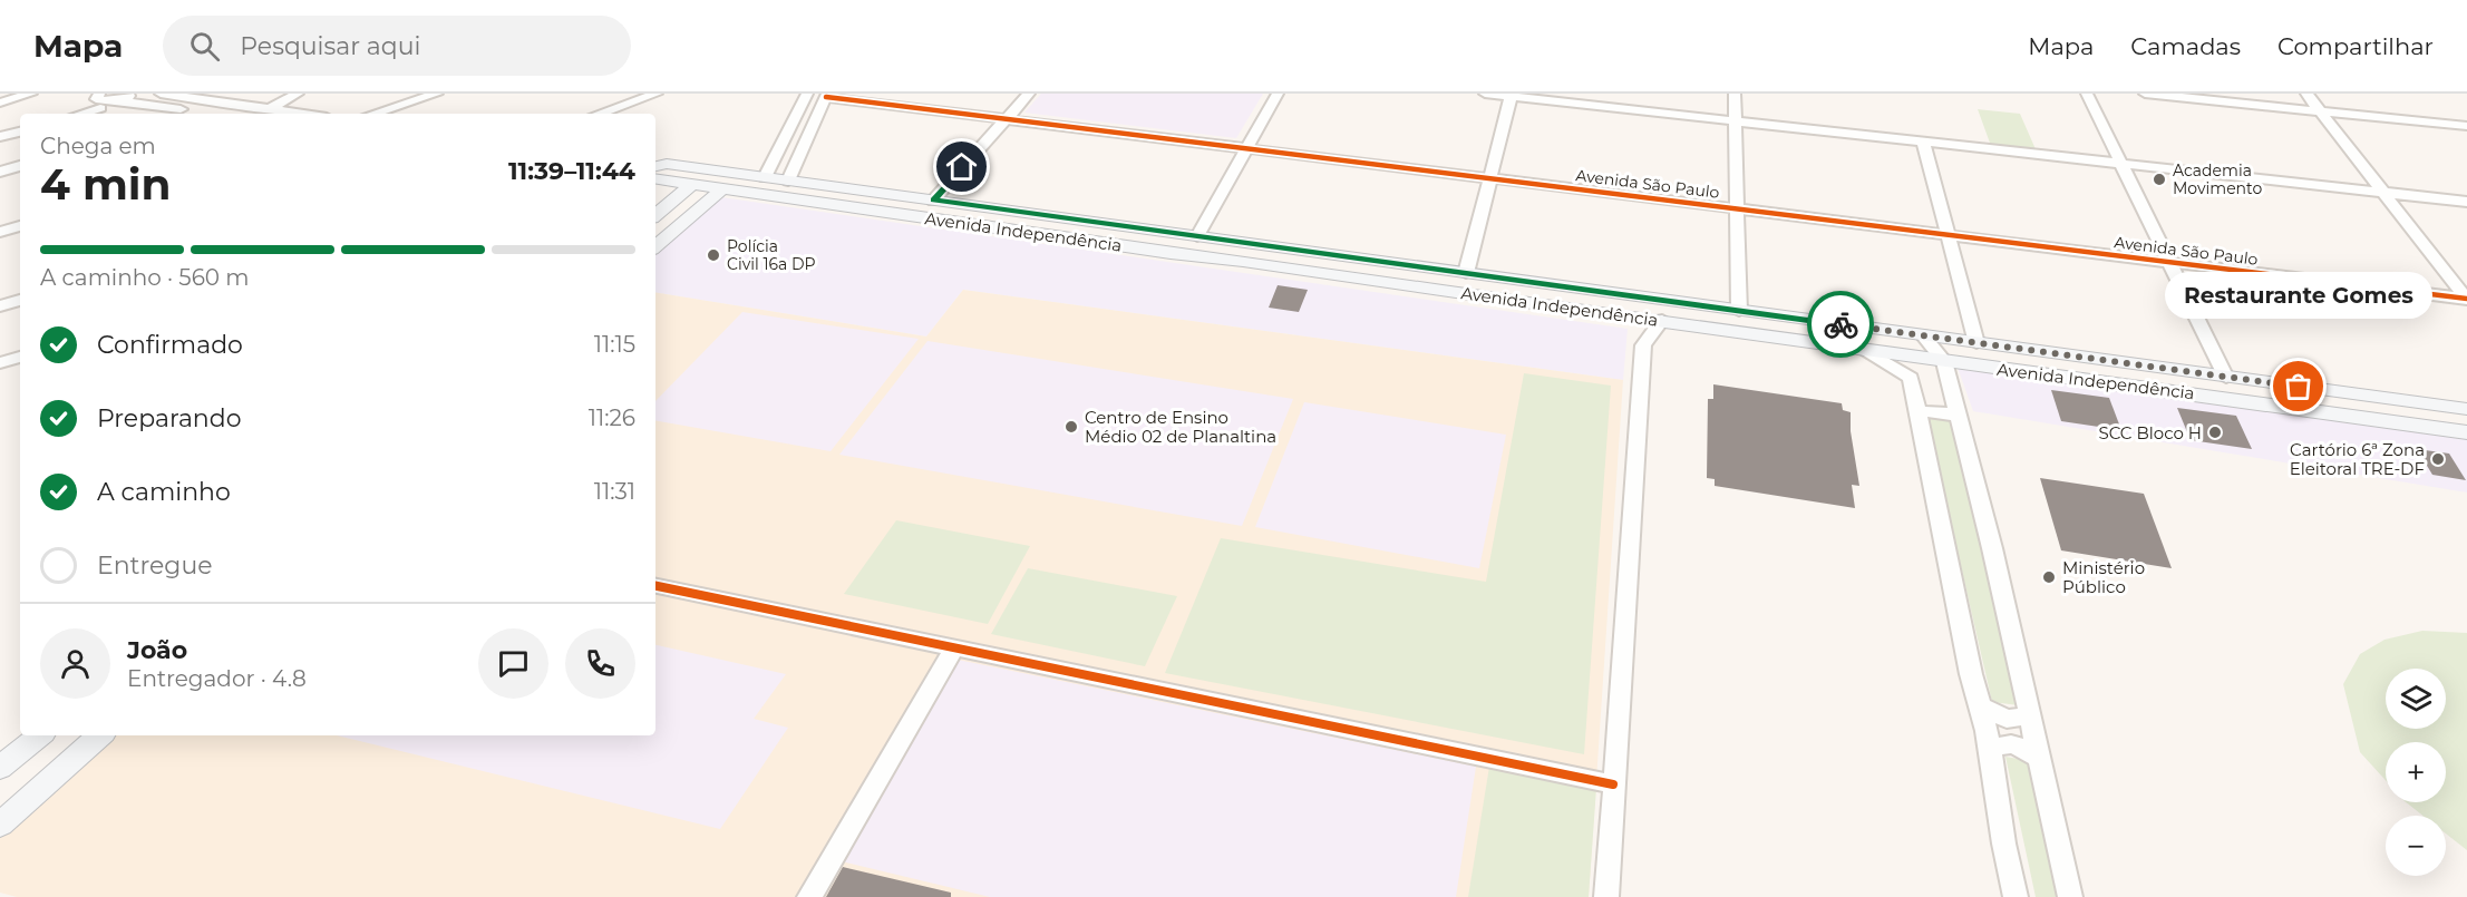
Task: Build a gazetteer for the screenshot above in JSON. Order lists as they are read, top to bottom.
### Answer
{
  "streets": {
    "main road": ["Avenida Independência"],
    "street": ["Avenida São Paulo"]
  },
  "places": [
    "Academia Movimento",
    "Polícia Civil 16a DP",
    "Restaurante Gomes",
    "Centro de Ensino Médio 02 de Planaltina",
    "SCC Bloco H",
    "Cartório 6ª Zona Eleitoral TRE-DF",
    "Ministério Público"
  ],
  "page": {
    "header": "Mapa",
    "search": "Pesquisar aqui",
    "nav": ["Mapa", "Camadas", "Compartilhar"],
    "heading": ["4 min", "Chega em", "11:39–11:44"],
    "panel": ["João", "Entregador · 4.8"],
    "bar": "A caminho · 560 m",
    "bubble": "Restaurante Gomes",
    "list": [
      ["Confirmado", "11:15"],
      ["Preparando", "11:26"],
      ["A caminho", "11:31"],
      "Entregue"
    ],
    "map_buttons": ["+", "−"]
  }
}
